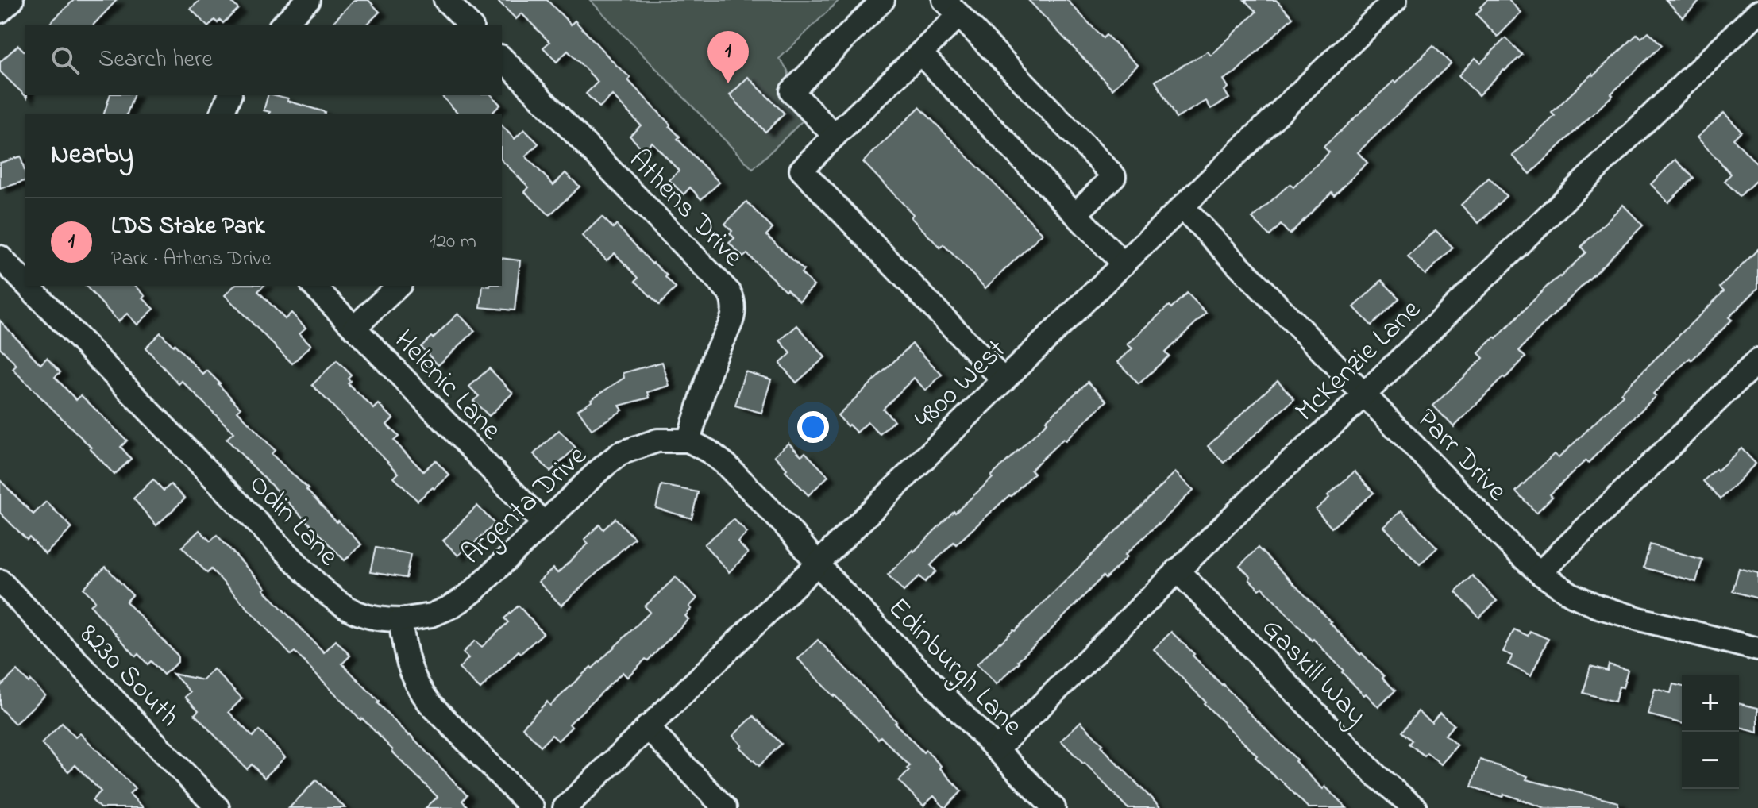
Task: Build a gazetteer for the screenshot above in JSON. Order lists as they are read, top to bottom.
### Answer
{
  "streets": {
    "street": [
      "Athens Drive",
      "McKenzie Lane",
      "4800 West",
      "Helenic Lane",
      "Parr Drive",
      "Argenta Drive",
      "Odin Lane",
      "Edinburgh Lane",
      "Gaskill Way",
      "8230 South"
    ]
  },
  "crossings": [
    ["Athens Drive", "Argenta Drive"],
    ["McKenzie Lane", "Parr Drive"],
    ["McKenzie Lane", "Edinburgh Lane"],
    ["McKenzie Lane", "Gaskill Way"],
    ["4800 West", "Parr Drive"],
    ["4800 West", "Edinburgh Lane"],
    ["Helenic Lane", "Argenta Drive"],
    ["Argenta Drive", "Odin Lane"]
  ],
  "page": {
    "search": "Search here",
    "pins": "1",
    "heading": "Nearby",
    "list": [
      {
        "mark": "1",
        "name": "LDS Stake Park",
        "note": "Park · Athens Drive",
        "value": "120 m"
      }
    ],
    "map_buttons": ["+", "−"]
  }
}
